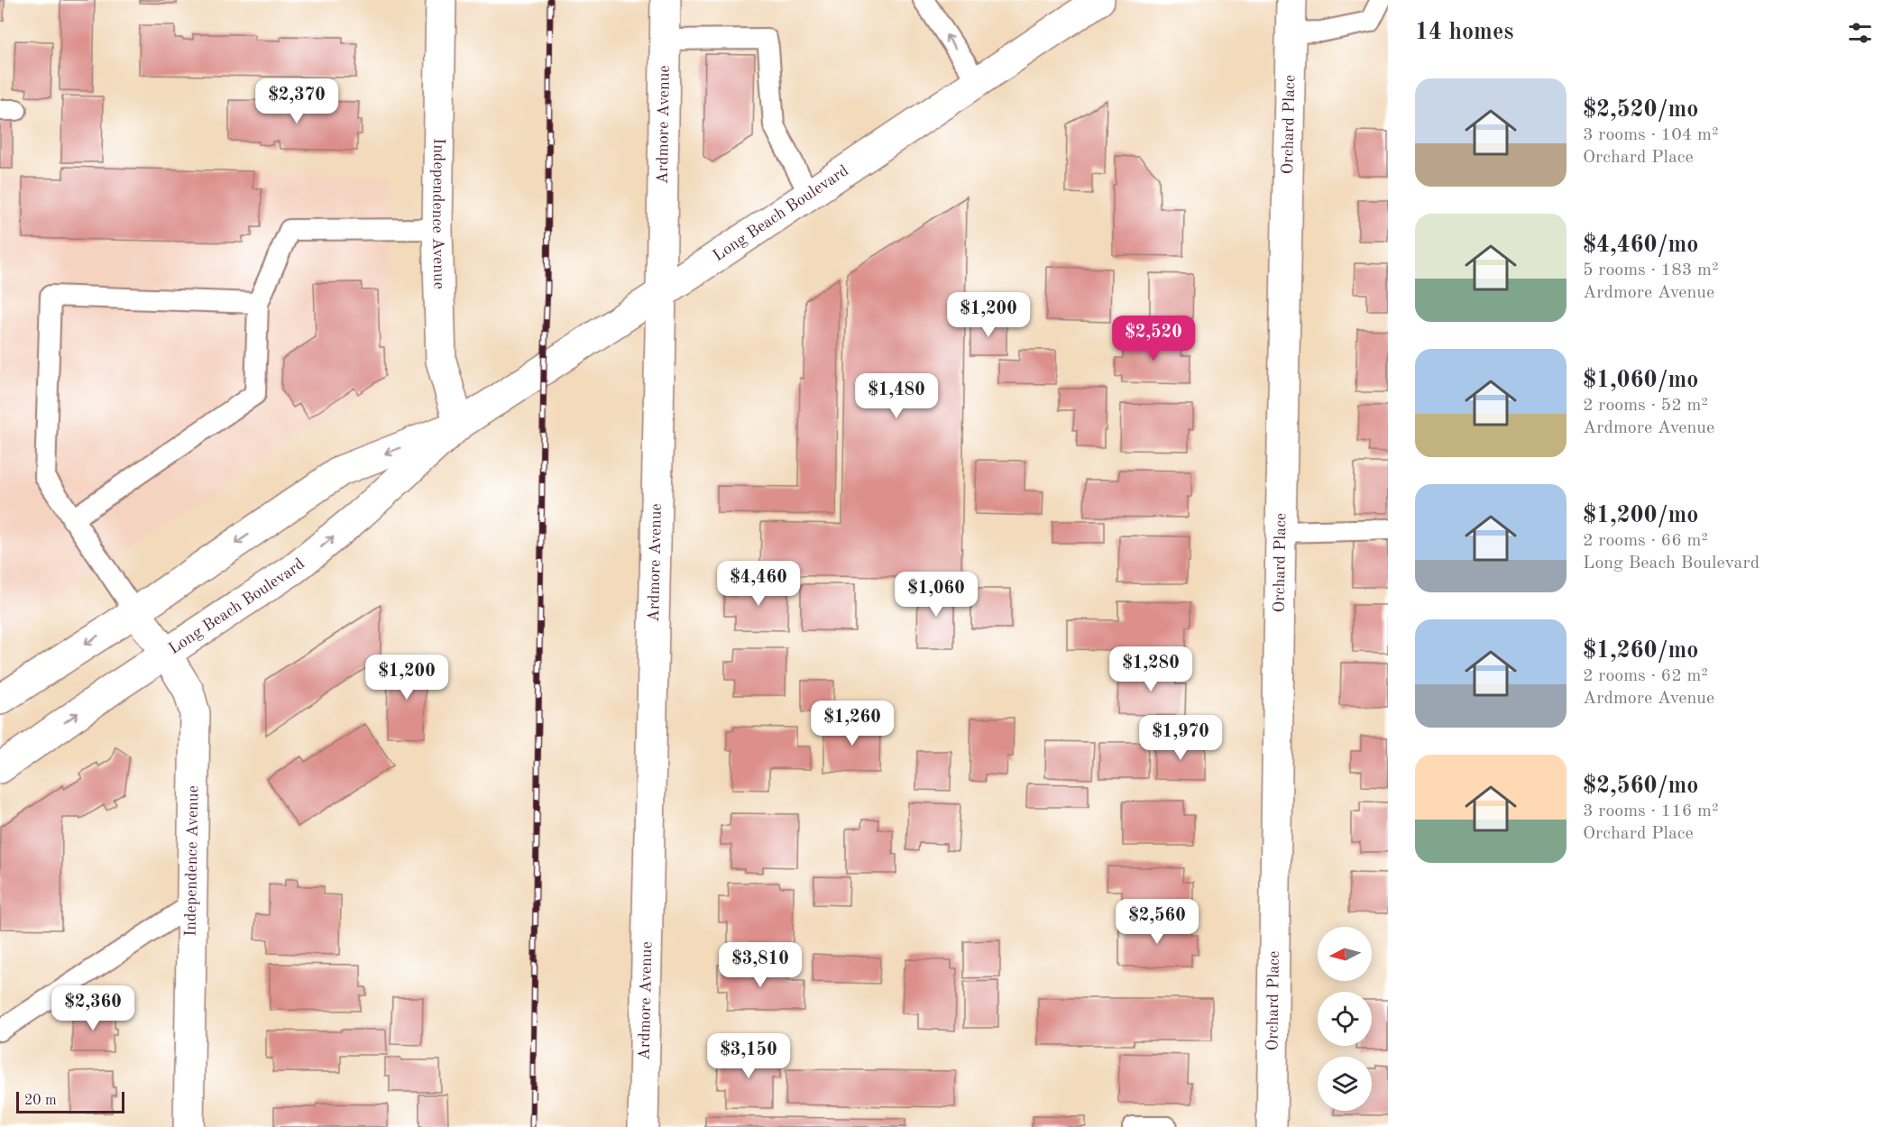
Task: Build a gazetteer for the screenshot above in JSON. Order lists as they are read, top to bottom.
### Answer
{
  "streets": {
    "street": [
      "Ardmore Avenue",
      "Orchard Place",
      "Independence Avenue",
      "Long Beach Boulevard"
    ]
  },
  "crossings": [
    ["Ardmore Avenue", "Long Beach Boulevard"],
    ["Independence Avenue", "Long Beach Boulevard"]
  ],
  "scale_bar": "20 m",
  "north": "left",
  "page": {
    "heading": "14 homes",
    "list": [
      {
        "name": "$2,520/mo",
        "note": "3 rooms · 104 m² · Orchard Place"
      },
      {
        "name": "$4,460/mo",
        "note": "5 rooms · 183 m² · Ardmore Avenue"
      },
      {
        "name": "$1,060/mo",
        "note": "2 rooms · 52 m² · Ardmore Avenue"
      },
      {
        "name": "$1,200/mo",
        "note": "2 rooms · 66 m² · Long Beach Boulevard"
      },
      {
        "name": "$1,260/mo",
        "note": "2 rooms · 62 m² · Ardmore Avenue"
      },
      {
        "name": "$2,560/mo",
        "note": "3 rooms · 116 m² · Orchard Place"
      }
    ],
    "price": [
      "$2,370",
      "$1,200",
      "$2,520",
      "$1,480",
      "$4,460",
      "$1,060",
      "$1,280",
      "$1,200",
      "$1,260",
      "$1,970",
      "$2,560",
      "$3,810",
      "$2,360",
      "$3,150"
    ],
    "scale": "20 m"
  }
}
